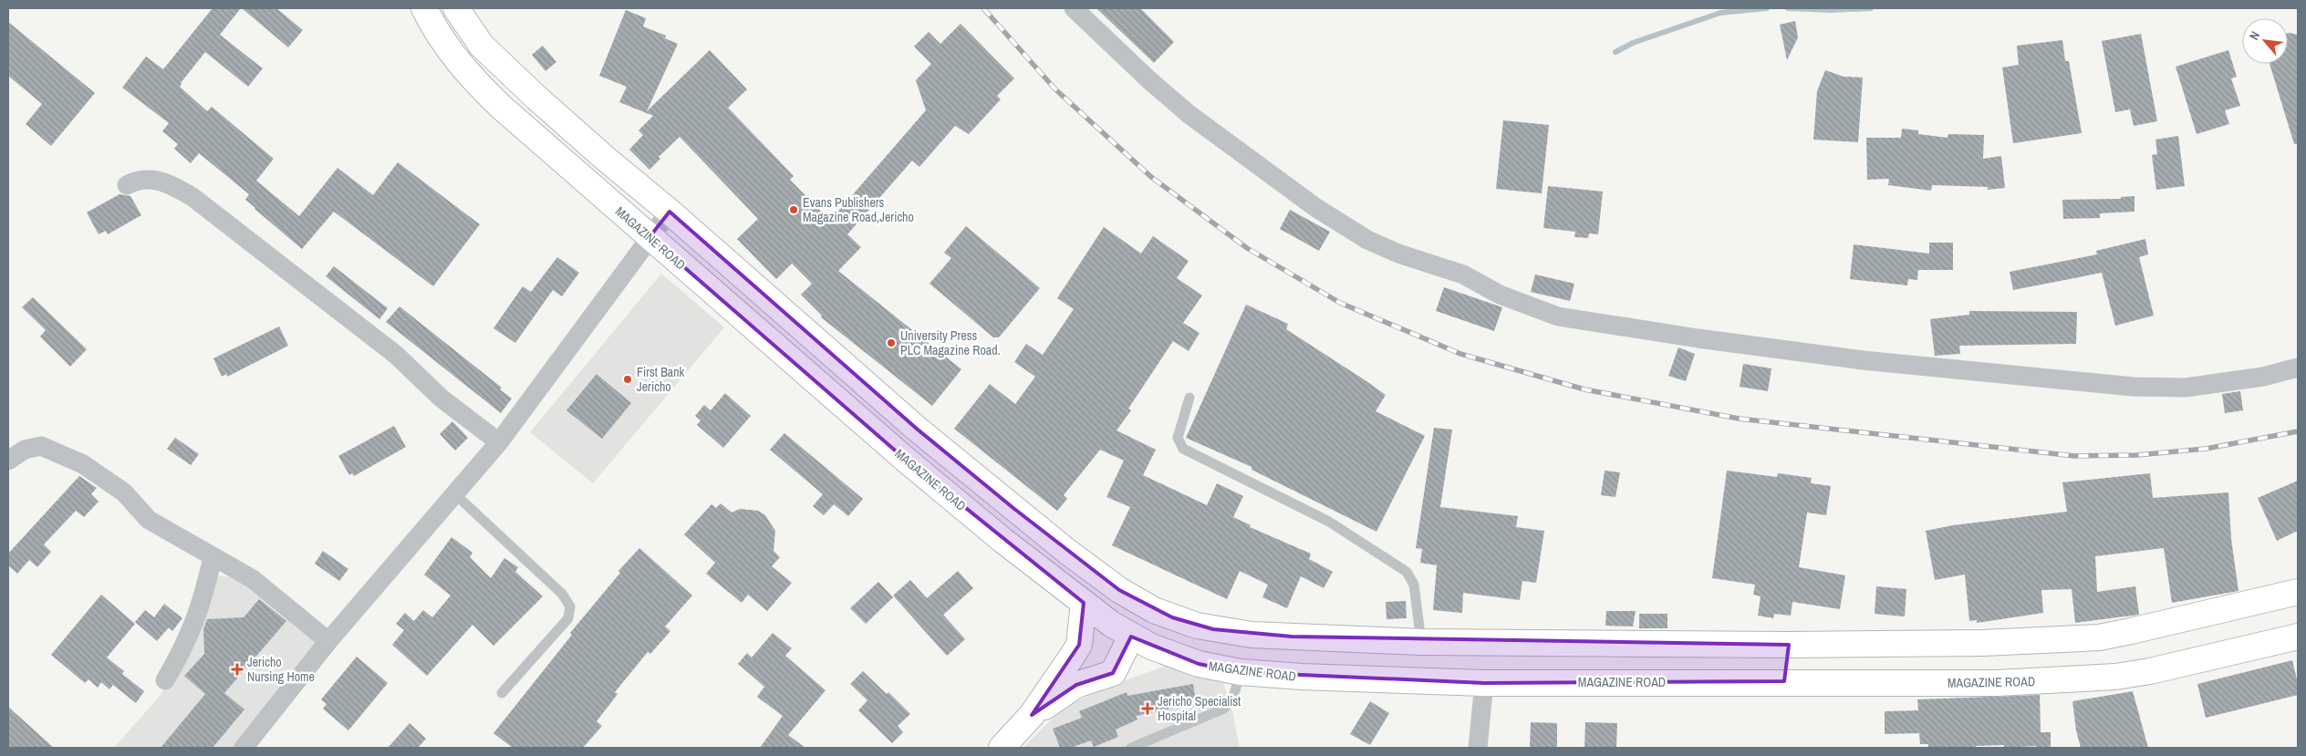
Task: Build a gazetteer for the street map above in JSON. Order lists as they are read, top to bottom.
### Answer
{
  "streets": {
    "main road": ["MAGAZINE ROAD"]
  },
  "places": {
    "other": ["Evans Publishers Magazine Road,Jericho", "University Press PLC Magazine Road.", "First Bank Jericho"],
    "health": ["Jericho Nursing Home", "Jericho Specialist Hospital"]
  },
  "north": "top left"
}
